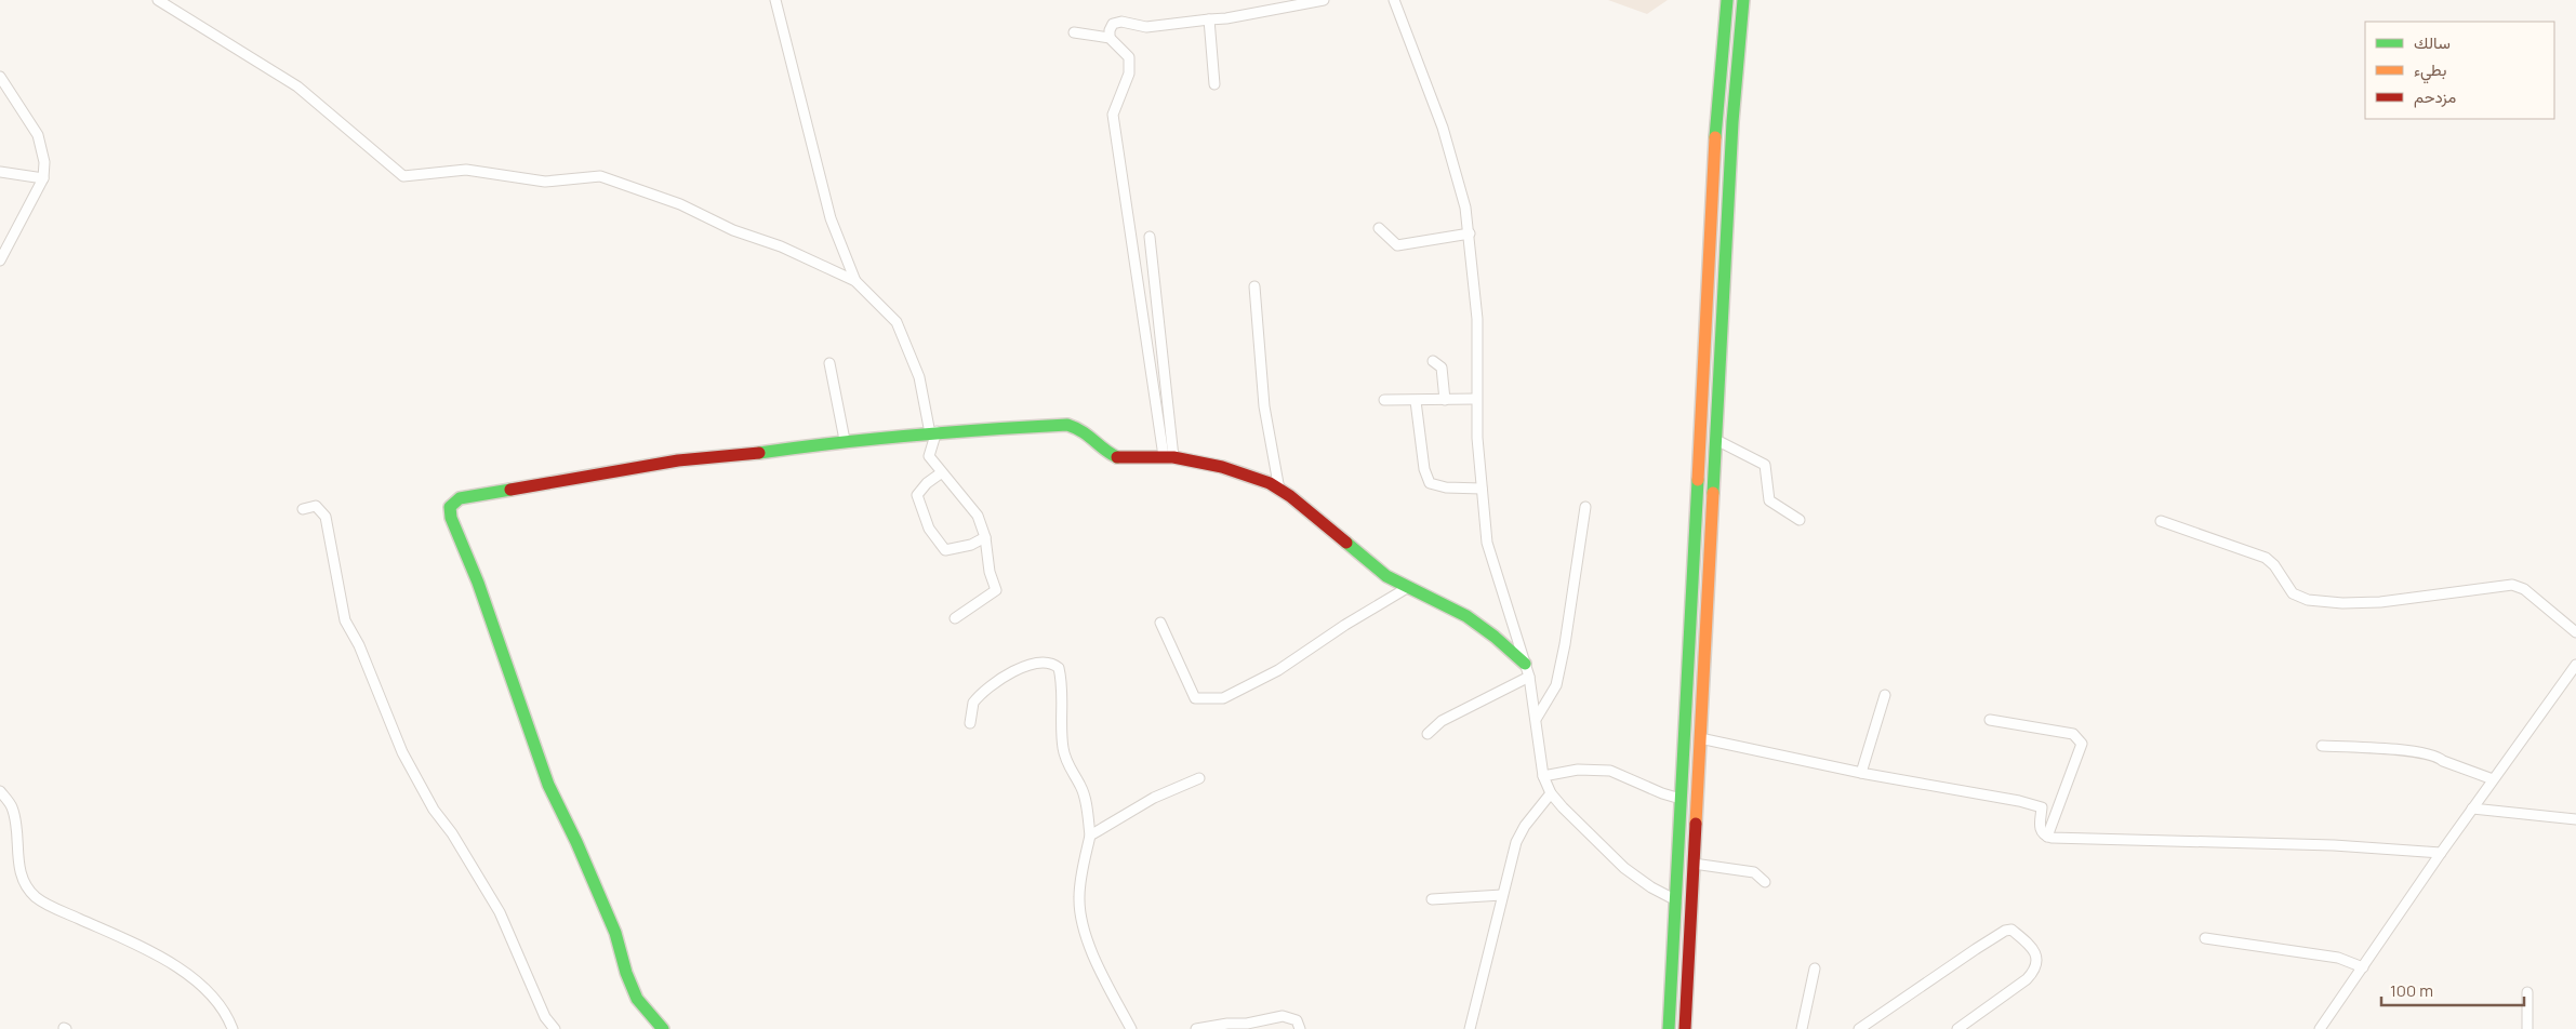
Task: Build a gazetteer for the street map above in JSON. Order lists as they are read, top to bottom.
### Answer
{
  "legend": ["سالك", "بطيء", "مزدحم"],
  "scale_bar": "100 m"
}
